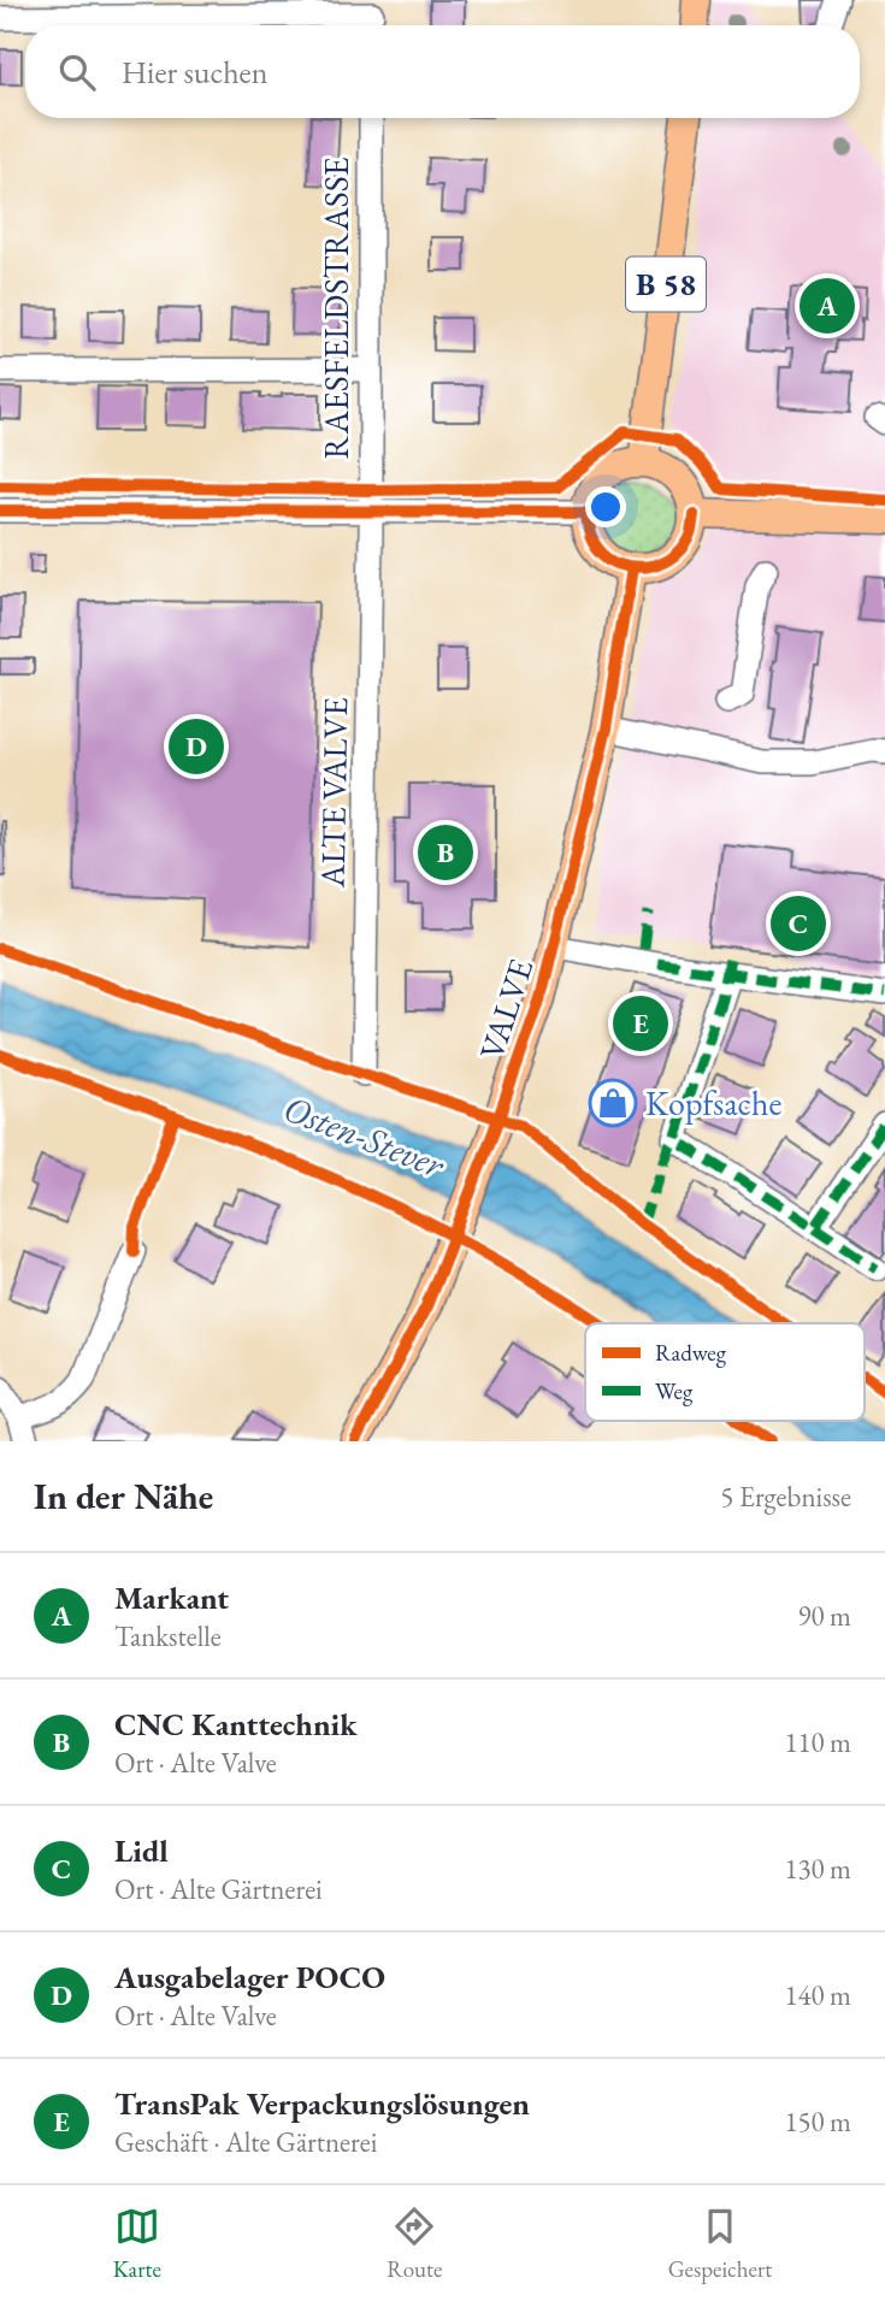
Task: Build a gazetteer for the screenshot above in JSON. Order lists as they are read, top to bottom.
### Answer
{
  "streets": {
    "main road": ["B 58", "VALVE"],
    "street": ["RAESFELDSTRASSE", "ALTE VALVE"]
  },
  "crossings": [
    ["B 58", "VALVE"],
    ["RAESFELDSTRASSE", "ALTE VALVE"]
  ],
  "water": ["Osten-Stever"],
  "places": {
    "shop": ["Kopfsache"]
  },
  "legend": ["Radweg", "Weg"],
  "page": {
    "search": "Hier suchen",
    "pins": [
      "A",
      "D",
      "B",
      "C",
      "E"
    ],
    "heading": ["In der Nähe", "5 Ergebnisse"],
    "list": [
      {
        "mark": "A",
        "name": "Markant",
        "note": "Tankstelle",
        "value": "90 m"
      },
      {
        "mark": "B",
        "name": "CNC Kanttechnik",
        "note": "Ort · Alte Valve",
        "value": "110 m"
      },
      {
        "mark": "C",
        "name": "Lidl",
        "note": "Ort · Alte Gärtnerei",
        "value": "130 m"
      },
      {
        "mark": "D",
        "name": "Ausgabelager POCO",
        "note": "Ort · Alte Valve",
        "value": "140 m"
      },
      {
        "mark": "E",
        "name": "TransPak Verpackungslösungen",
        "note": "Geschäft · Alte Gärtnerei",
        "value": "150 m"
      }
    ],
    "nav": ["Karte", "Route", "Gespeichert"]
  }
}
